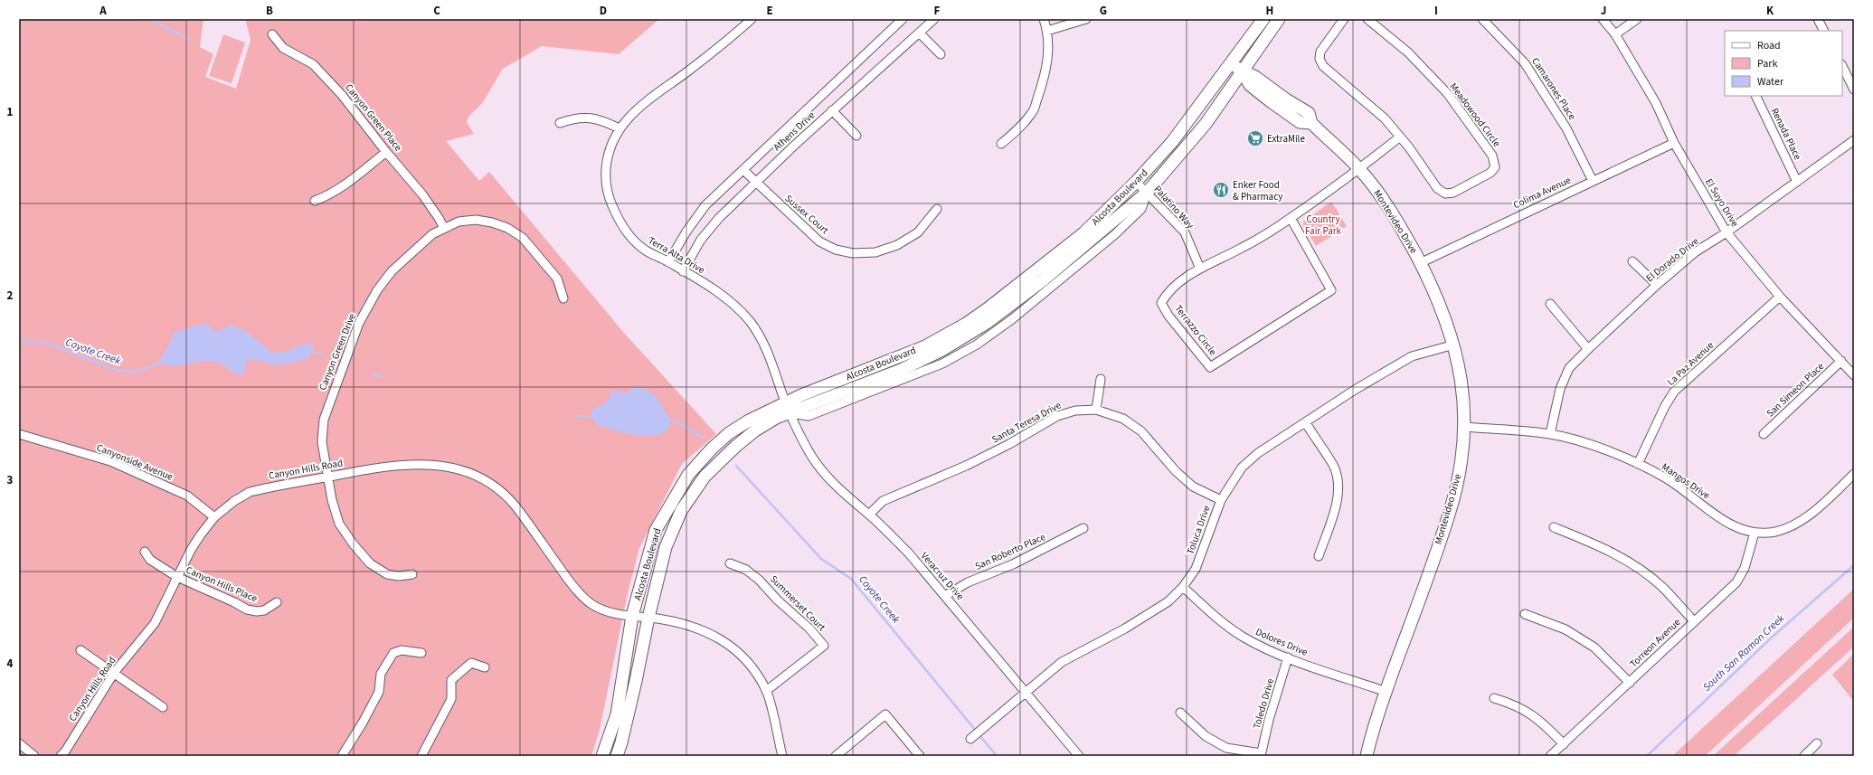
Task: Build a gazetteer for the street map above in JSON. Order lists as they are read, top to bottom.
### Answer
{
  "streets": {
    "main road": ["Alcosta Boulevard", "Montevideo Drive"],
    "street": [
      "Camarones Place",
      "Meadowood Circle",
      "Canyon Green Place",
      "Athens Drive",
      "Renada Place",
      "Colima Avenue",
      "El Suyo Drive",
      "Palatino Way",
      "Sussex Court",
      "Terra Alta Drive",
      "El Dorado Drive",
      "Terrazzo Circle",
      "Canyon Green Drive",
      "La Paz Avenue",
      "San Simeon Place",
      "Santa Teresa Drive",
      "Canyonside Avenue",
      "Canyon Hills Road",
      "Mangos Drive",
      "Toluca Drive",
      "San Roberto Place",
      "Veracruz Drive",
      "Canyon Hills Place",
      "Summerset Court",
      "Dolores Drive",
      "Torreon Avenue",
      "Toledo Drive"
    ]
  },
  "crossings": [
    ["Camarones Place", "Colima Avenue"],
    ["Canyon Green Place", "Canyon Green Drive"],
    ["Athens Drive", "Sussex Court"],
    ["Athens Drive", "Terra Alta Drive"],
    ["Renada Place", "El Dorado Drive"],
    ["Colima Avenue", "El Suyo Drive"],
    ["Colima Avenue", "Montevideo Drive"],
    ["Alcosta Boulevard", "Palatino Way"],
    ["Alcosta Boulevard", "Montevideo Drive"],
    ["Alcosta Boulevard", "Terra Alta Drive"],
    ["Alcosta Boulevard", "Canyon Hills Road"],
    ["Alcosta Boulevard", "Veracruz Drive"],
    ["El Suyo Drive", "El Dorado Drive"],
    ["El Suyo Drive", "La Paz Avenue"],
    ["El Suyo Drive", "San Simeon Place"],
    ["Palatino Way", "Terrazzo Circle"],
    ["Montevideo Drive", "Terrazzo Circle"],
    ["Montevideo Drive", "Mangos Drive"],
    ["Montevideo Drive", "Toluca Drive"],
    ["Montevideo Drive", "Dolores Drive"],
    ["Terra Alta Drive", "Veracruz Drive"],
    ["El Dorado Drive", "Mangos Drive"],
    ["Canyon Green Drive", "Canyon Hills Road"],
    ["La Paz Avenue", "Mangos Drive"],
    ["Santa Teresa Drive", "Toluca Drive"],
    ["Santa Teresa Drive", "Veracruz Drive"],
    ["Canyonside Avenue", "Canyon Hills Road"],
    ["Canyon Hills Road", "Canyon Hills Place"],
    ["Canyon Hills Road", "Summerset Court"],
    ["Mangos Drive", "Torreon Avenue"],
    ["Toluca Drive", "Veracruz Drive"],
    ["Toluca Drive", "Dolores Drive"],
    ["San Roberto Place", "Veracruz Drive"],
    ["Dolores Drive", "Toledo Drive"]
  ],
  "water": ["Coyote Creek", "South San Ramon Creek"],
  "parks": ["Country Fair Park"],
  "places": {
    "supermarket": ["ExtraMile"],
    "restaurant": ["Enker Food & Pharmacy"]
  },
  "legend": ["Road", "Park", "Water"],
  "grid": {
    "columns": [
      "A",
      "B",
      "C",
      "D",
      "E",
      "F",
      "G",
      "H",
      "I",
      "J",
      "K"
    ],
    "rows": [
      "1",
      "2",
      "3",
      "4"
    ]
  }
}
